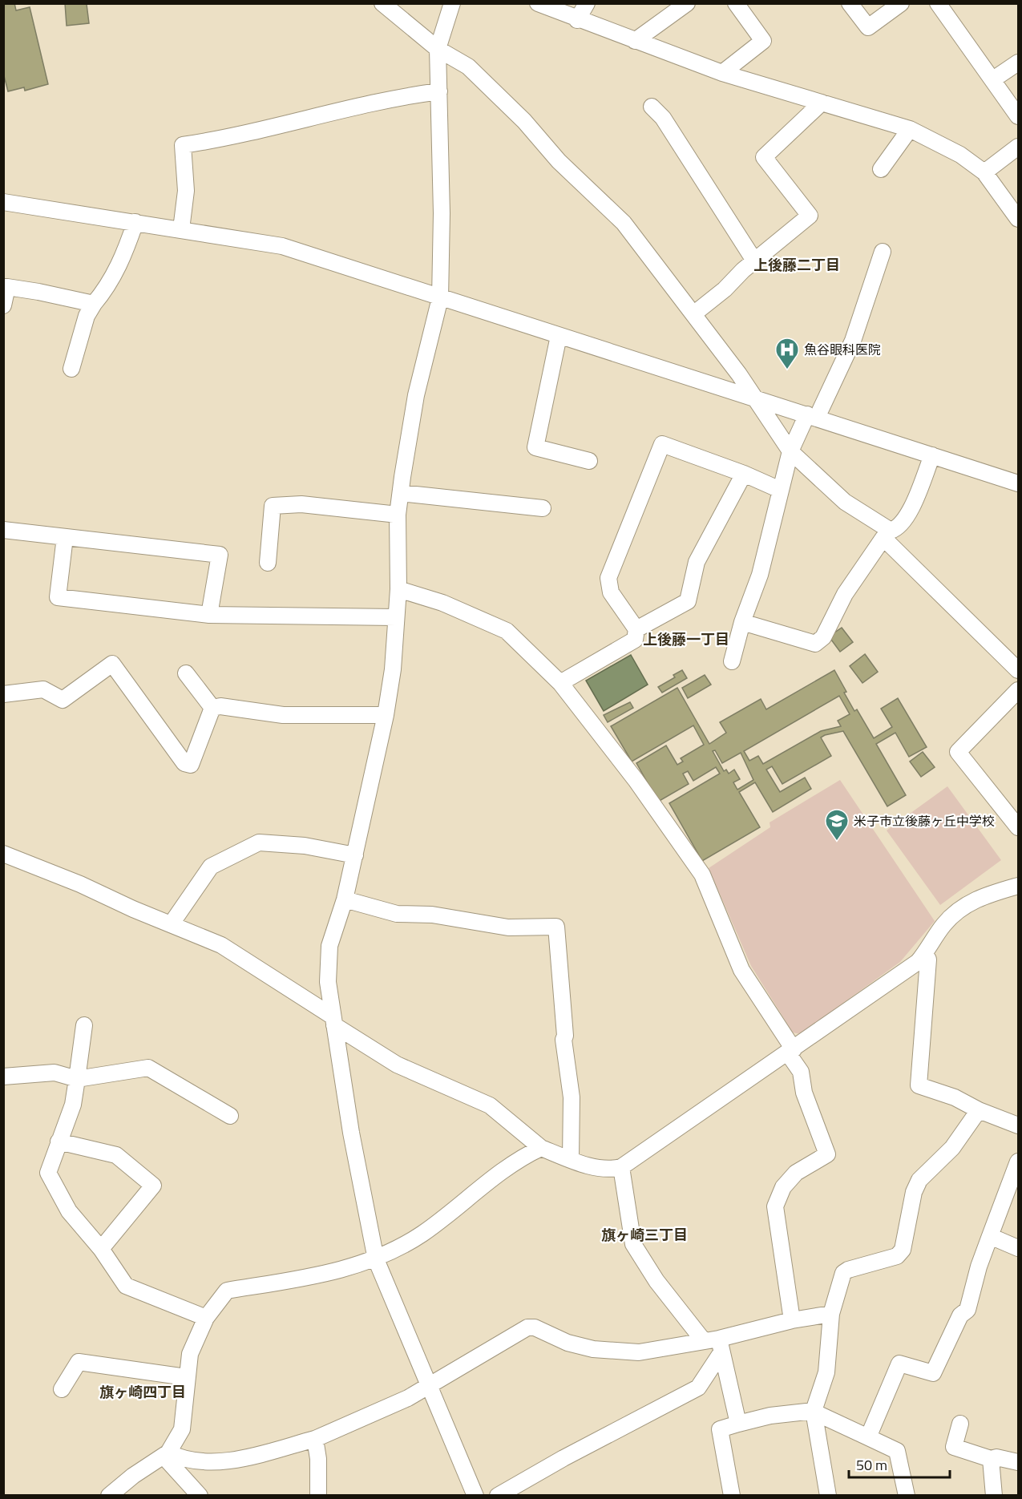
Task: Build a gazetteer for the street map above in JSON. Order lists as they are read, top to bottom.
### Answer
{
  "districts": [
    "上後藤二丁目",
    "上後藤一丁目",
    "旗ヶ崎三丁目",
    "旗ヶ崎四丁目"
  ],
  "places": {
    "hospital": ["魚谷眼科医院"],
    "school or university": ["米子市立後藤ヶ丘中学校"]
  },
  "scale_bar": "50 m"
}
